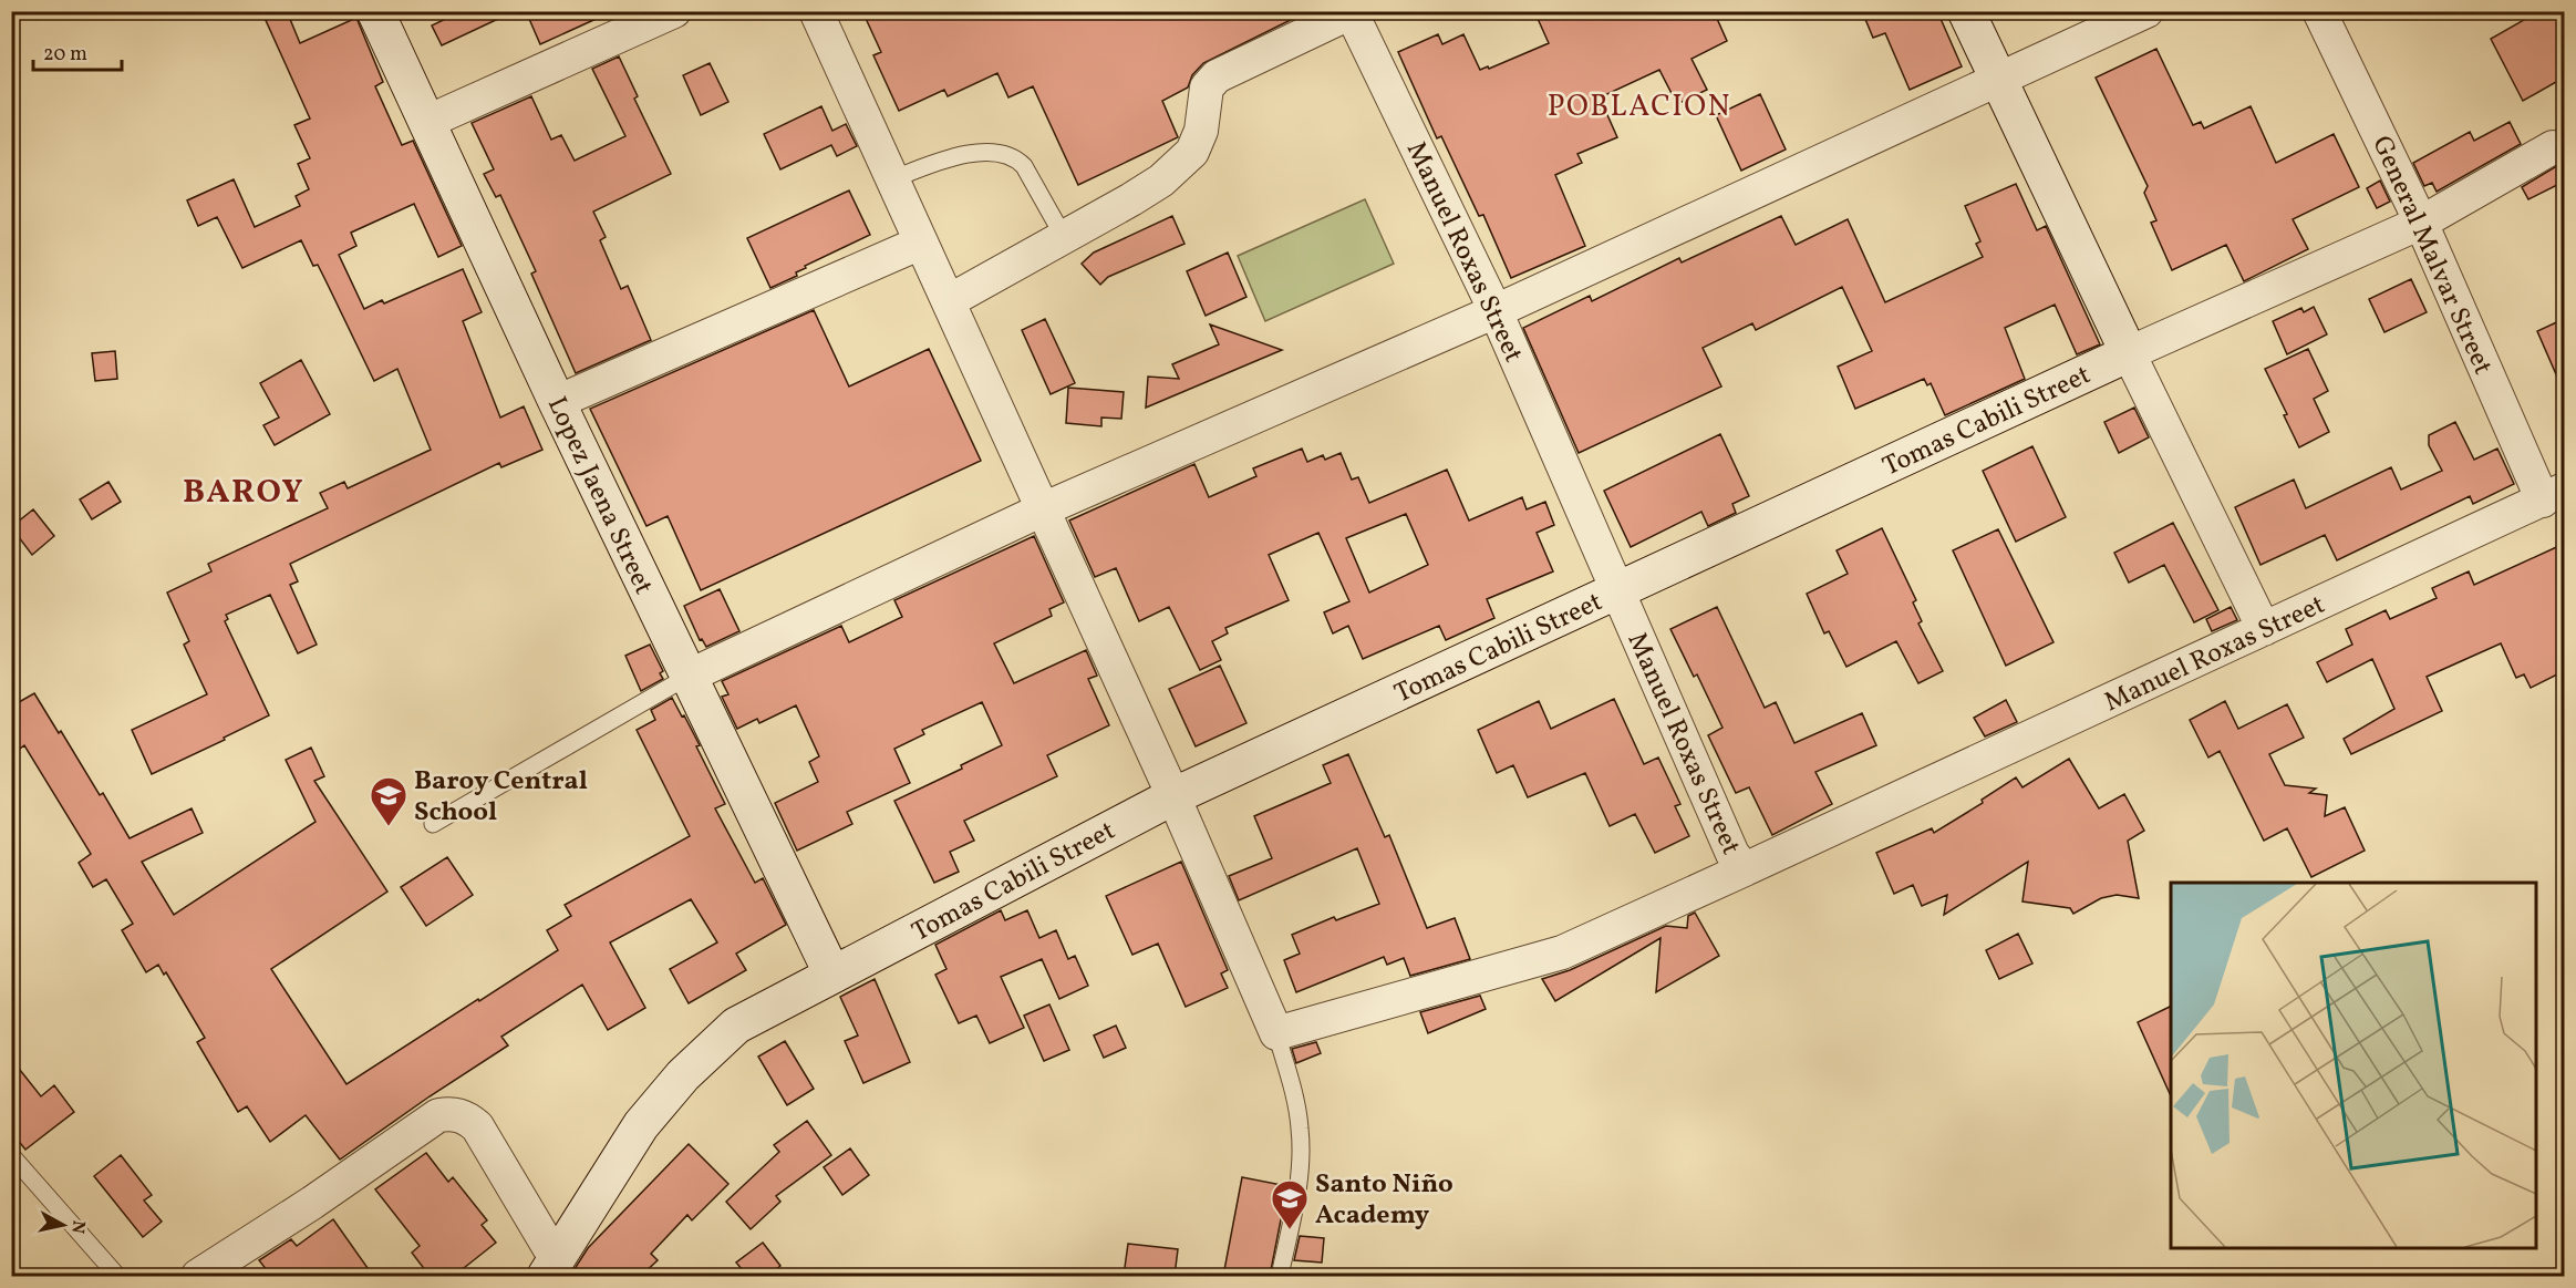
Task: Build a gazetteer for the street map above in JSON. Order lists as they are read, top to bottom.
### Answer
{
  "streets": {
    "street": [
      "Manuel Roxas Street",
      "General Malvar Street",
      "Tomas Cabili Street",
      "Lopez Jaena Street"
    ]
  },
  "crossings": [
    ["Manuel Roxas Street", "General Malvar Street"],
    ["Manuel Roxas Street", "Tomas Cabili Street"],
    ["General Malvar Street", "Tomas Cabili Street"],
    ["Tomas Cabili Street", "Lopez Jaena Street"]
  ],
  "districts": ["POBLACION", "BAROY"],
  "places": {
    "school or university": ["Baroy Central School", "Santo Niño Academy"]
  },
  "scale_bar": "20 m",
  "north": "right"
}
